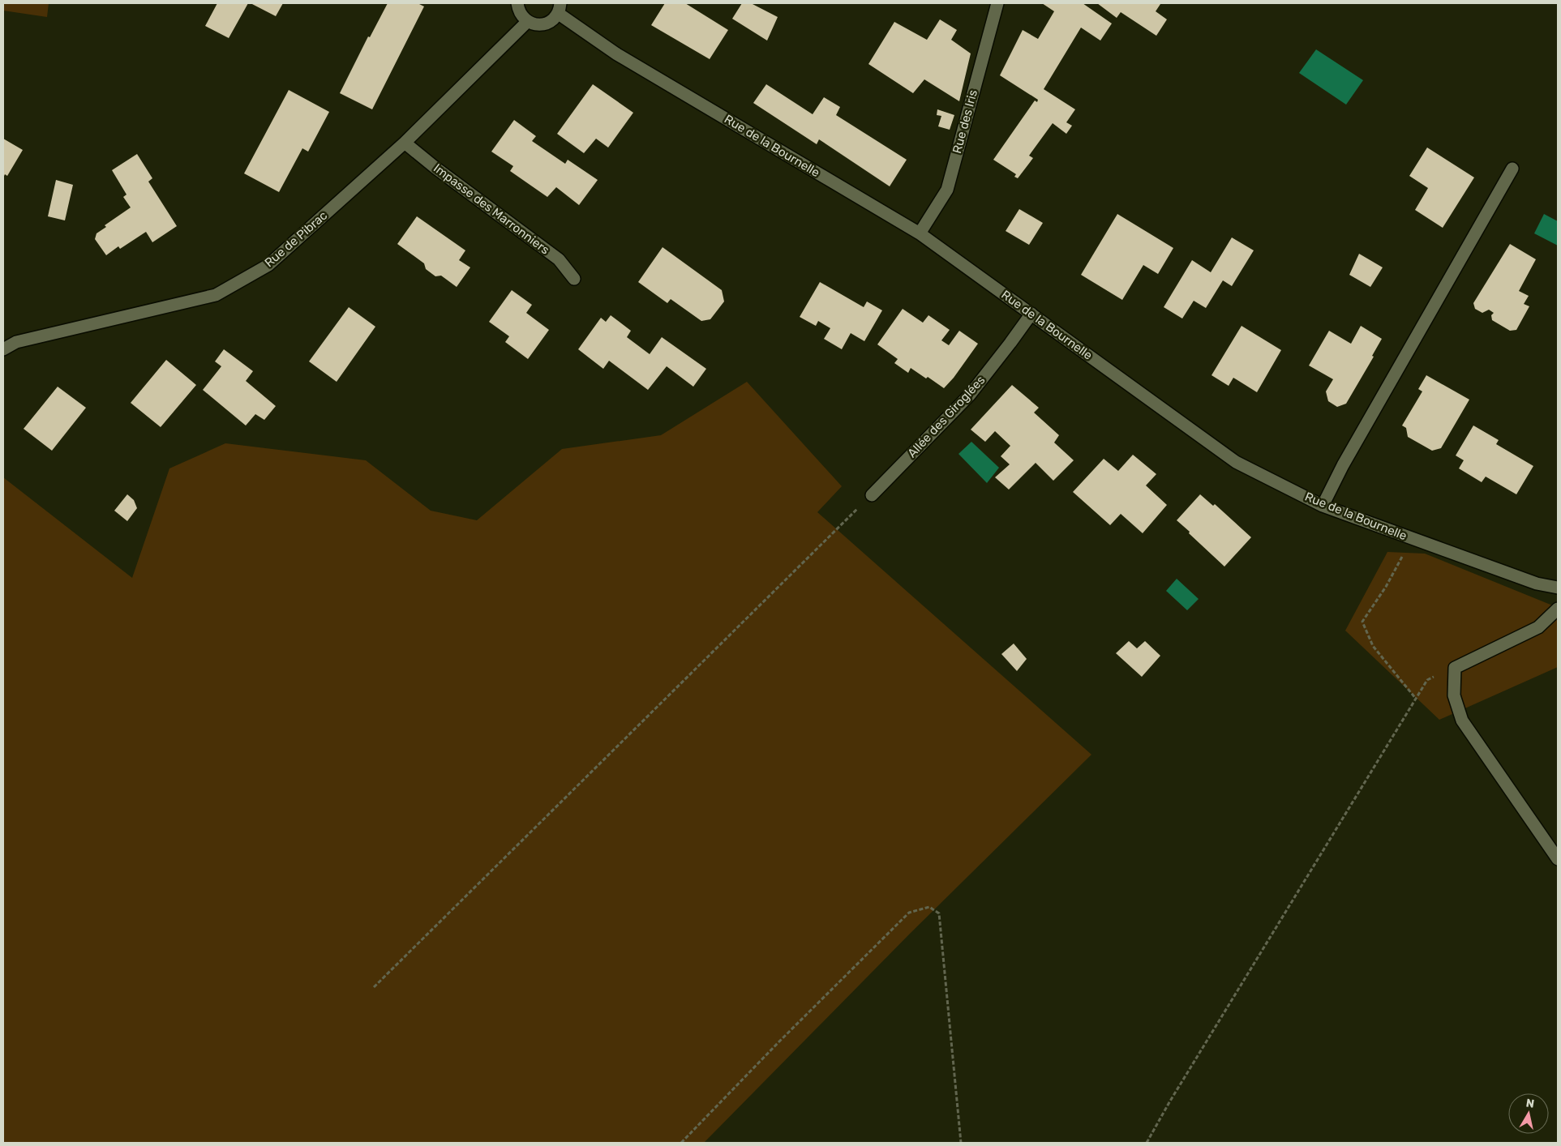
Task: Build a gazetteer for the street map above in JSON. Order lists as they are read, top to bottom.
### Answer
{
  "streets": {
    "street": [
      "Rue des Iris",
      "Rue de la Bournelle",
      "Impasse des Marronniers",
      "Rue de Pibrac",
      "Allée des Giroglées"
    ]
  },
  "crossings": [
    ["Rue des Iris", "Rue de la Bournelle"],
    ["Rue de la Bournelle", "Allée des Giroglées"],
    ["Impasse des Marronniers", "Rue de Pibrac"]
  ],
  "north": "top"
}
